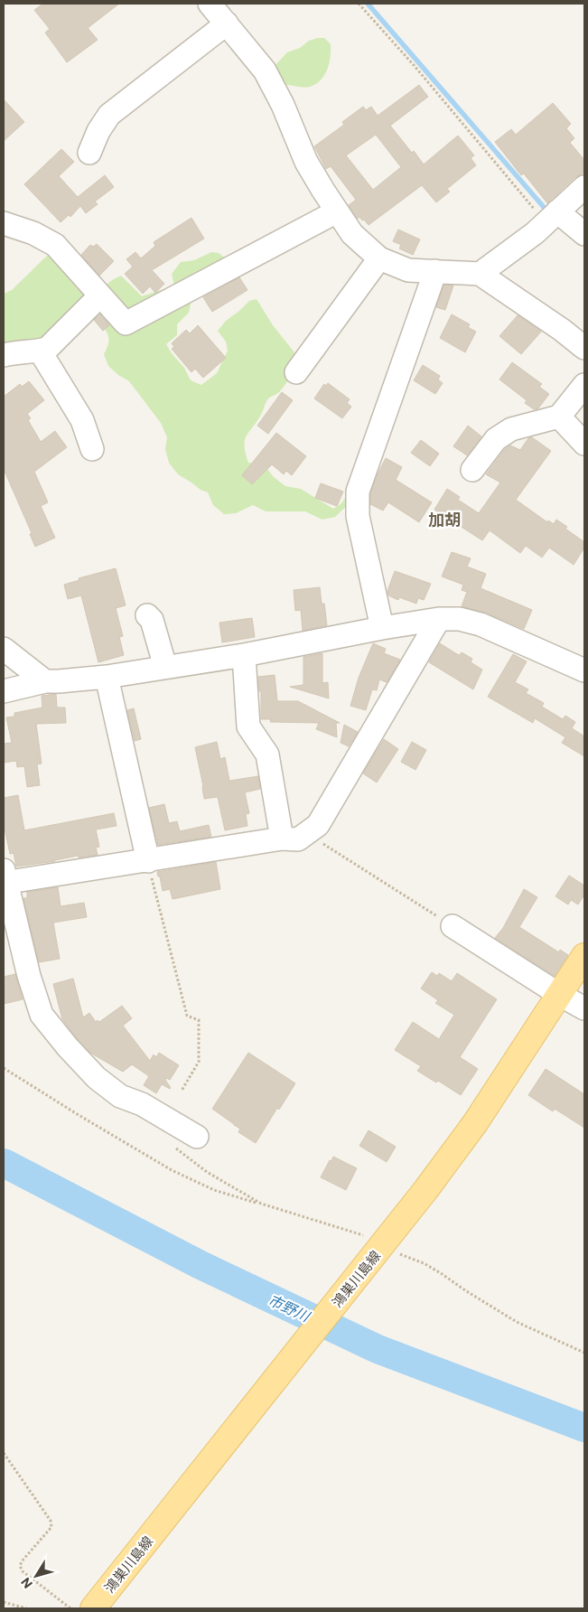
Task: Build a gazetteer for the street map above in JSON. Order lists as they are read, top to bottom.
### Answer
{
  "streets": {
    "main road": ["鴻巣川島線"]
  },
  "districts": ["加胡"],
  "water": ["市野川"],
  "north": "bottom left"
}
